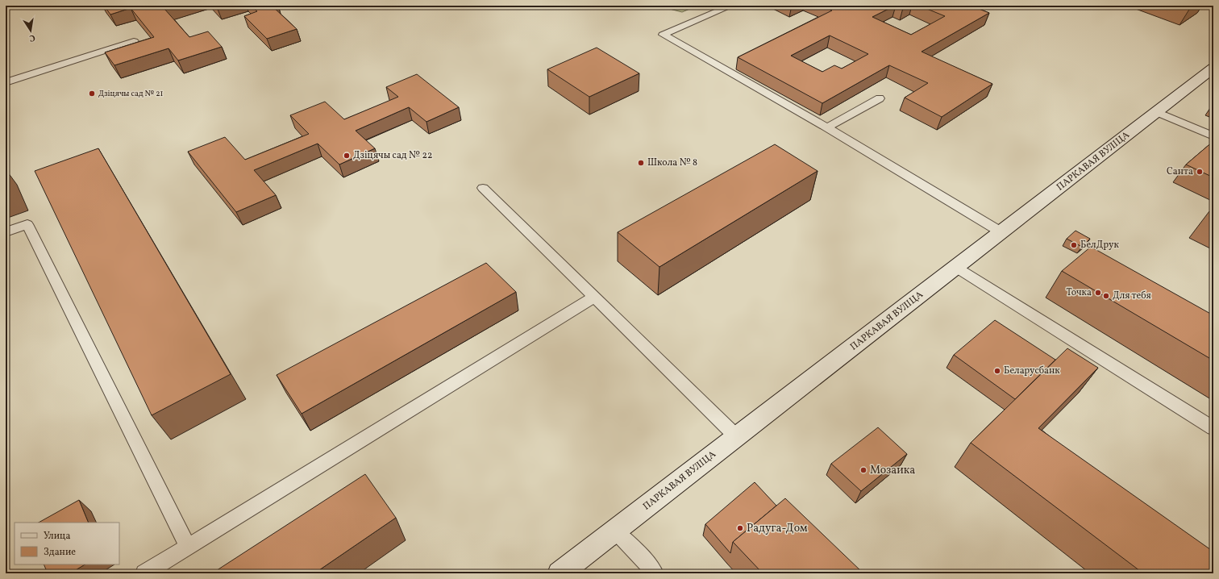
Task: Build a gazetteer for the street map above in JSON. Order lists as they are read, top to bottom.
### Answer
{
  "streets": {
    "street": ["ПАРКАВАЯ ВУЛІЦА"]
  },
  "places": [
    "Дзіцячы сад № 21",
    "Дзіцячы сад № 22",
    "Школа № 8",
    "Санта",
    "БелДрук",
    "Точка",
    "Для тебя",
    "Беларусбанк",
    "Мозаика",
    "Радуга-Дом"
  ],
  "legend": ["Улица", "Здание"],
  "north": "bottom"
}
